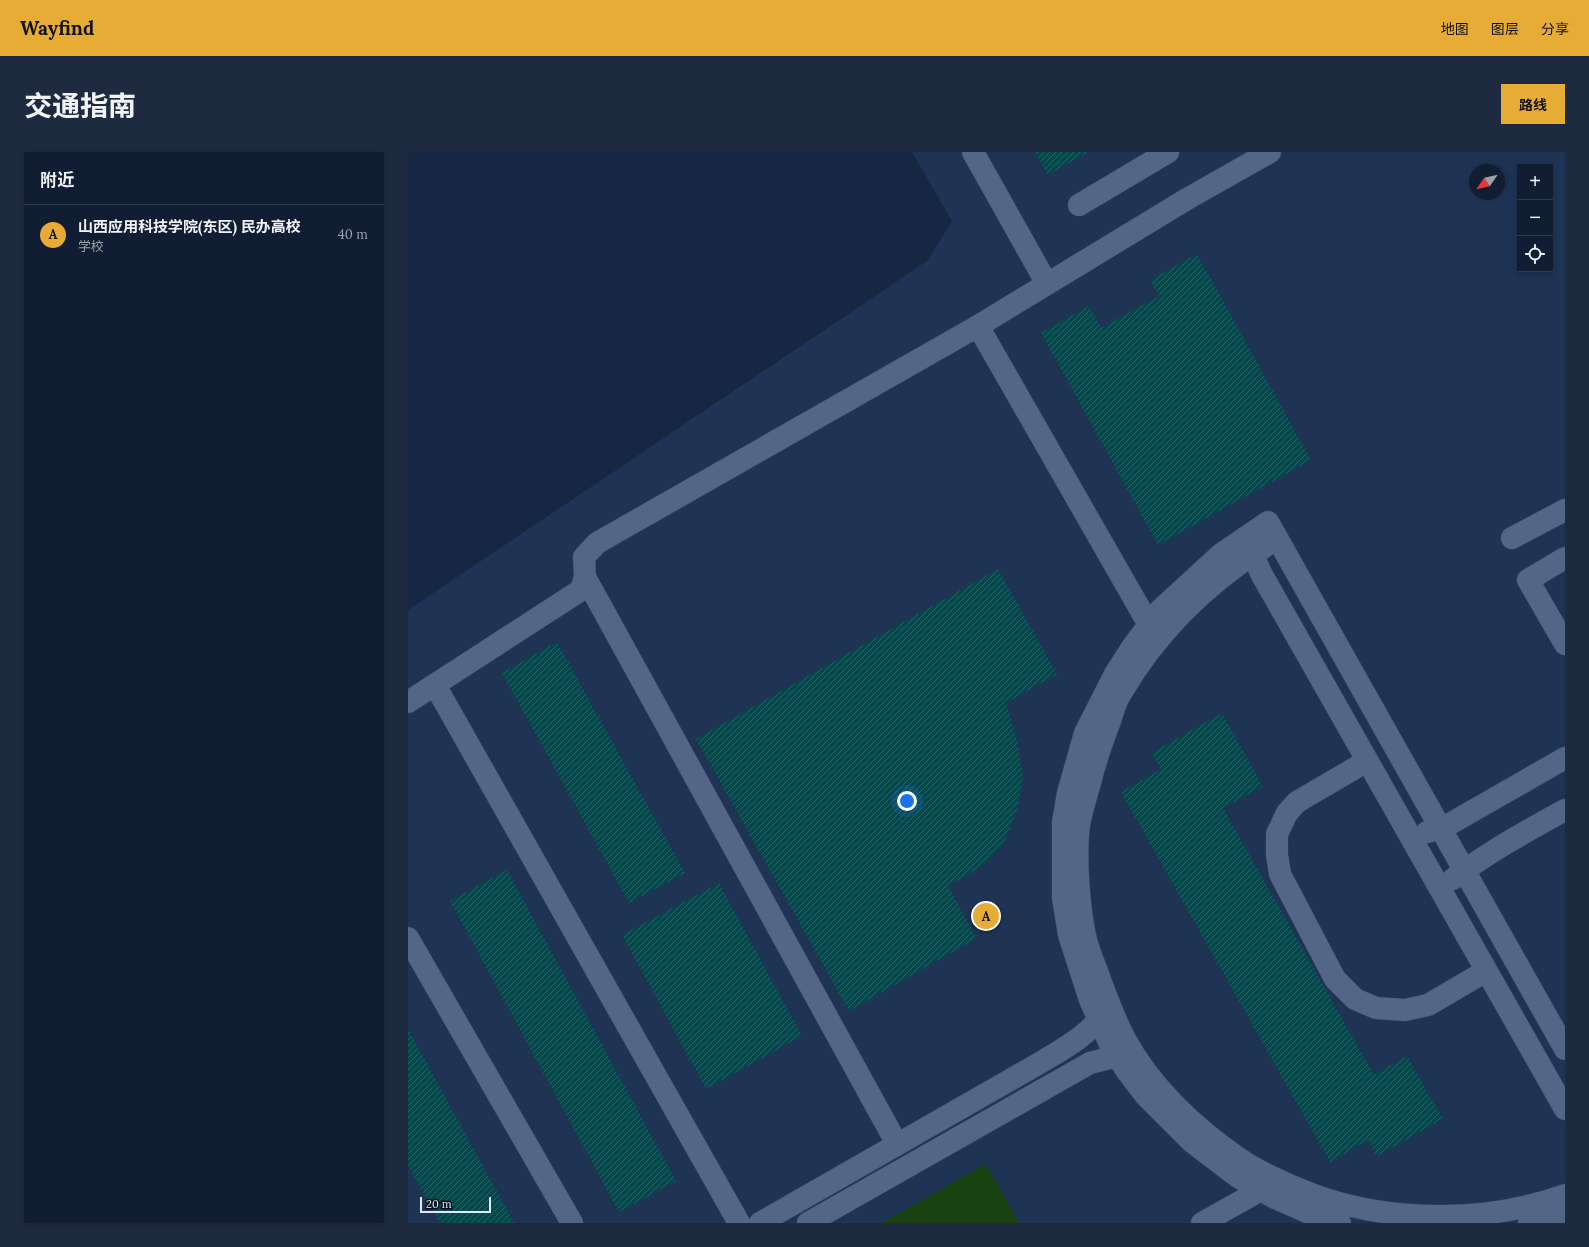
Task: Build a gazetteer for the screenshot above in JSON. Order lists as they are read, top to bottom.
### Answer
{
  "scale_bar": "20 m",
  "north": "bottom left",
  "page": {
    "header": "Wayfind",
    "nav": ["地图", "图层", "分享"],
    "title": "交通指南",
    "buttons": "路线",
    "heading": "附近",
    "map_buttons": ["+", "−"],
    "list": [
      {
        "mark": "A",
        "name": "山西应用科技学院(东区) 民办高校",
        "note": "学校",
        "value": "40 m"
      }
    ],
    "pins": "A",
    "scale": "20 m"
  }
}
